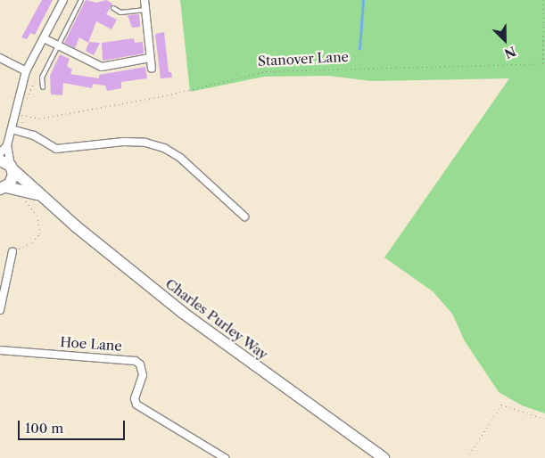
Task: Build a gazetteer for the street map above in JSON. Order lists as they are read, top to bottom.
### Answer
{
  "streets": {
    "main road": ["Charles Purley Way"],
    "street": ["Hoe Lane"],
    "path": ["Stanover Lane"]
  },
  "scale_bar": "100 m",
  "north": "bottom right"
}
